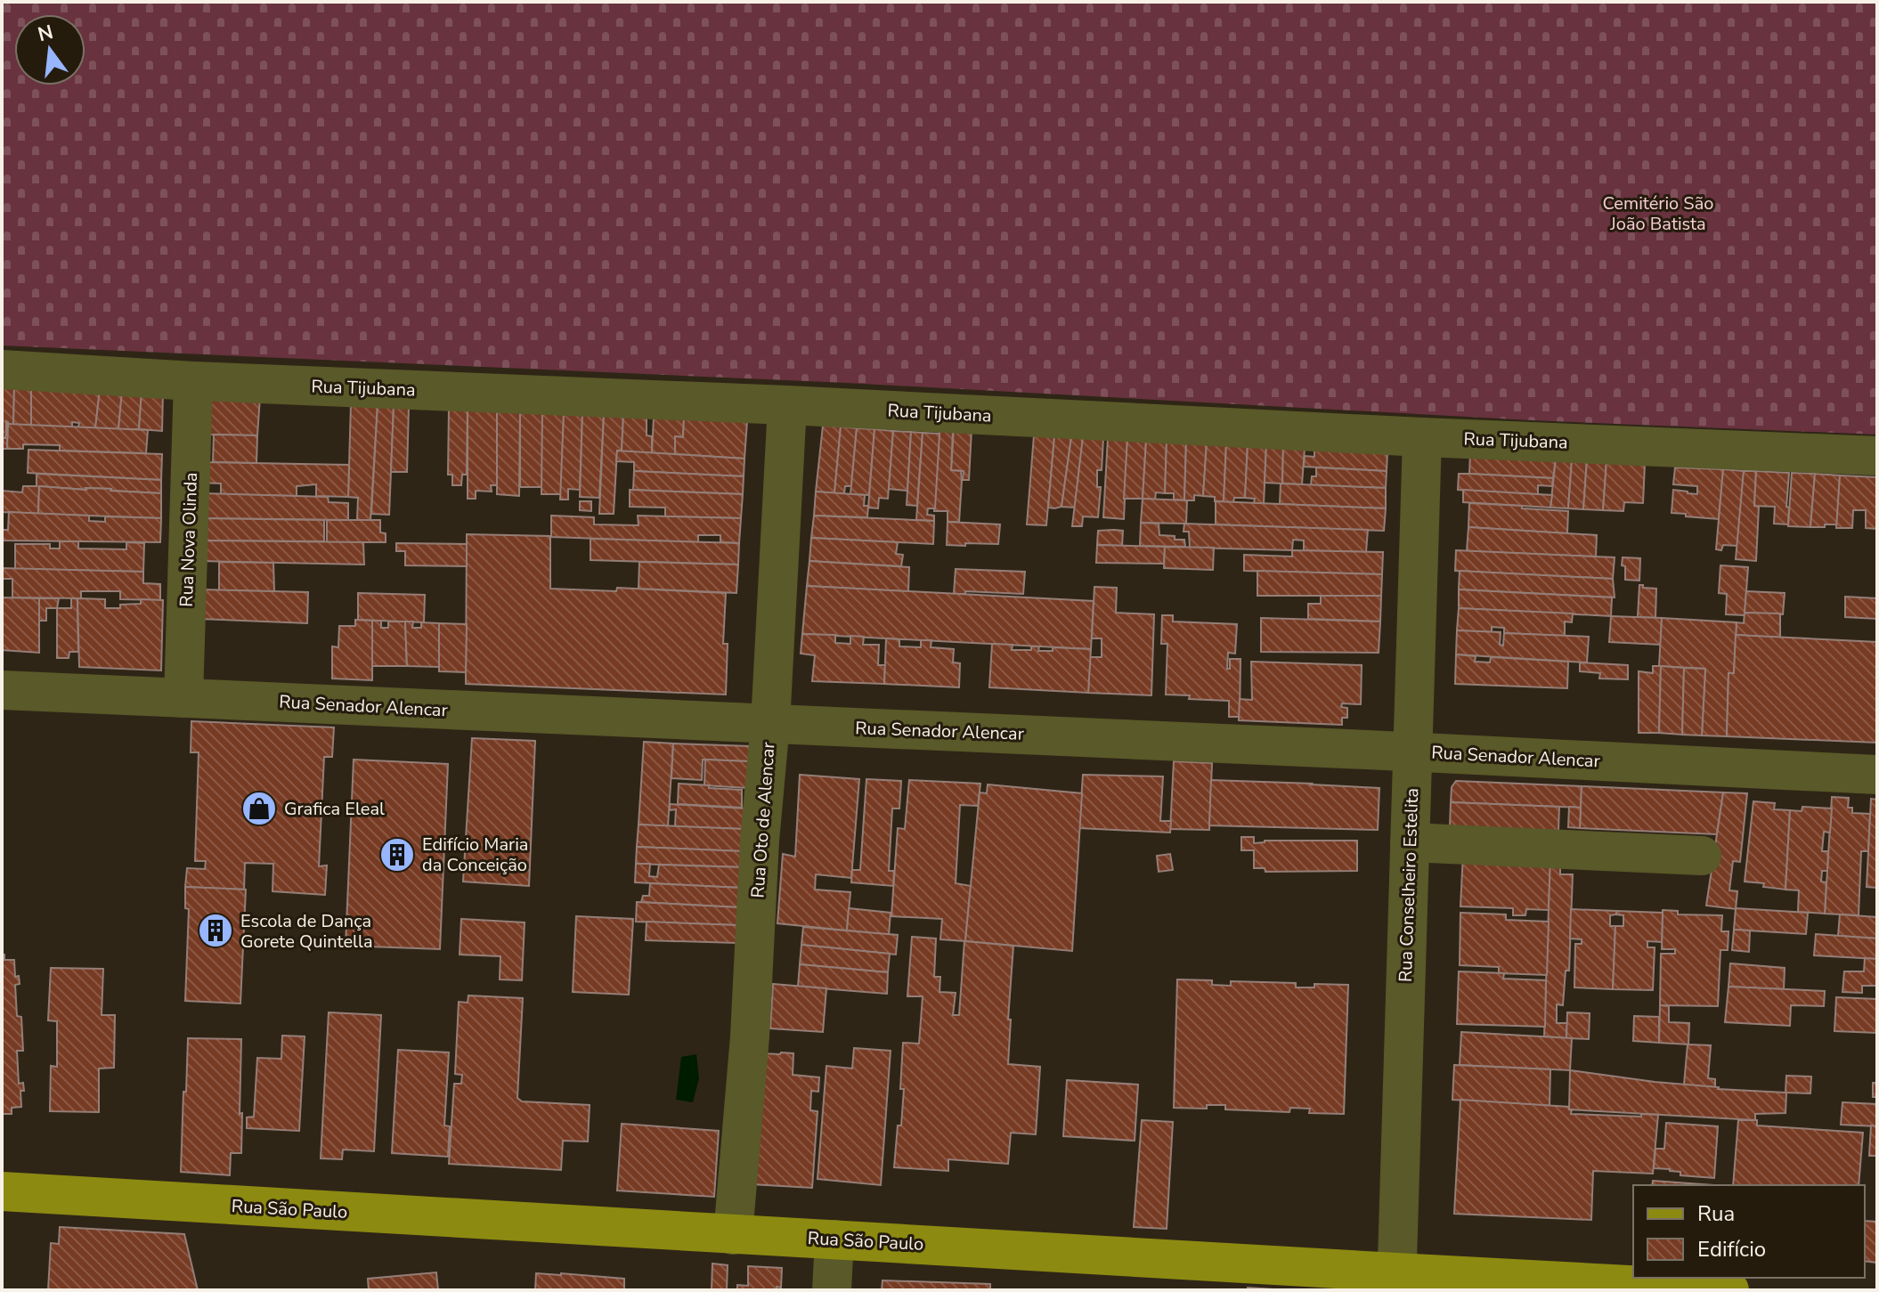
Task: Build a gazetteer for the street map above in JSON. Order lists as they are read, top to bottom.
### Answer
{
  "streets": {
    "main road": ["Rua São Paulo"],
    "street": [
      "Rua Tijubana",
      "Rua Nova Olinda",
      "Rua Senador Alencar",
      "Rua Oto de Alencar",
      "Rua Conselheiro Estelita"
    ]
  },
  "crossings": [
    ["Rua Tijubana", "Rua Nova Olinda"],
    ["Rua Tijubana", "Rua Oto de Alencar"],
    ["Rua Tijubana", "Rua Conselheiro Estelita"],
    ["Rua Nova Olinda", "Rua Senador Alencar"],
    ["Rua Senador Alencar", "Rua Oto de Alencar"],
    ["Rua Senador Alencar", "Rua Conselheiro Estelita"],
    ["Rua Oto de Alencar", "Rua São Paulo"],
    ["Rua Conselheiro Estelita", "Rua São Paulo"]
  ],
  "parks": ["Cemitério São João Batista"],
  "places": {
    "shop": ["Grafica Eleal"],
    "building": ["Edifício Maria da Conceição", "Escola de Dança Gorete Quintella"]
  },
  "legend": ["Rua", "Edifício"],
  "north": "top"
}
